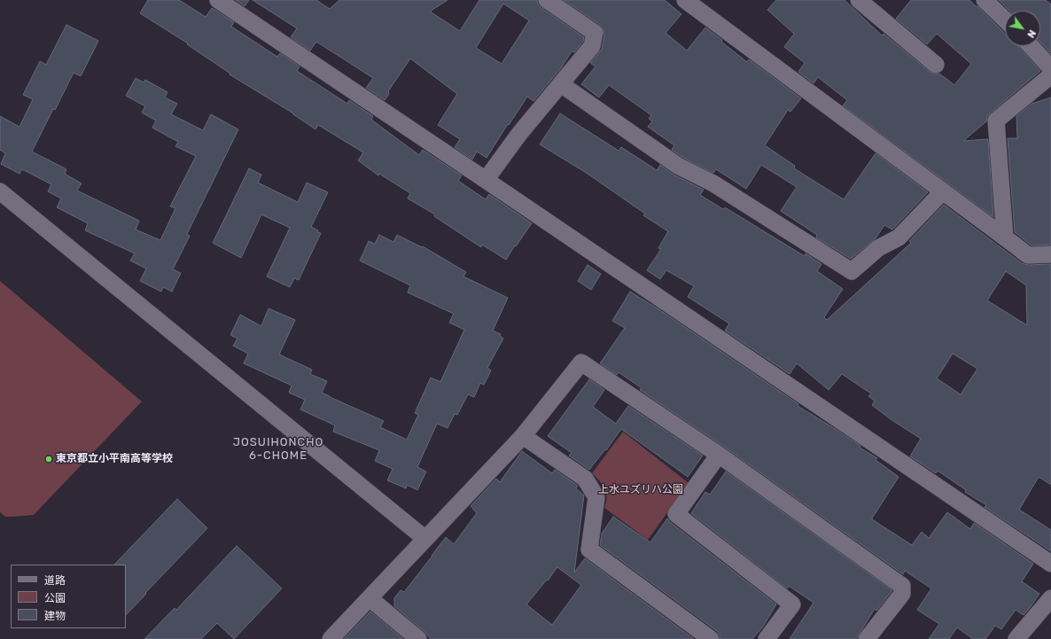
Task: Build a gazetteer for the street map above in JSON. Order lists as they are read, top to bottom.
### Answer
{
  "districts": ["JOSUIHONCHO 6-CHOME"],
  "parks": ["上水ユズリハ公園"],
  "places": ["東京都立小平南高等学校"],
  "legend": ["道路", "公園", "建物"],
  "north": "bottom right"
}
